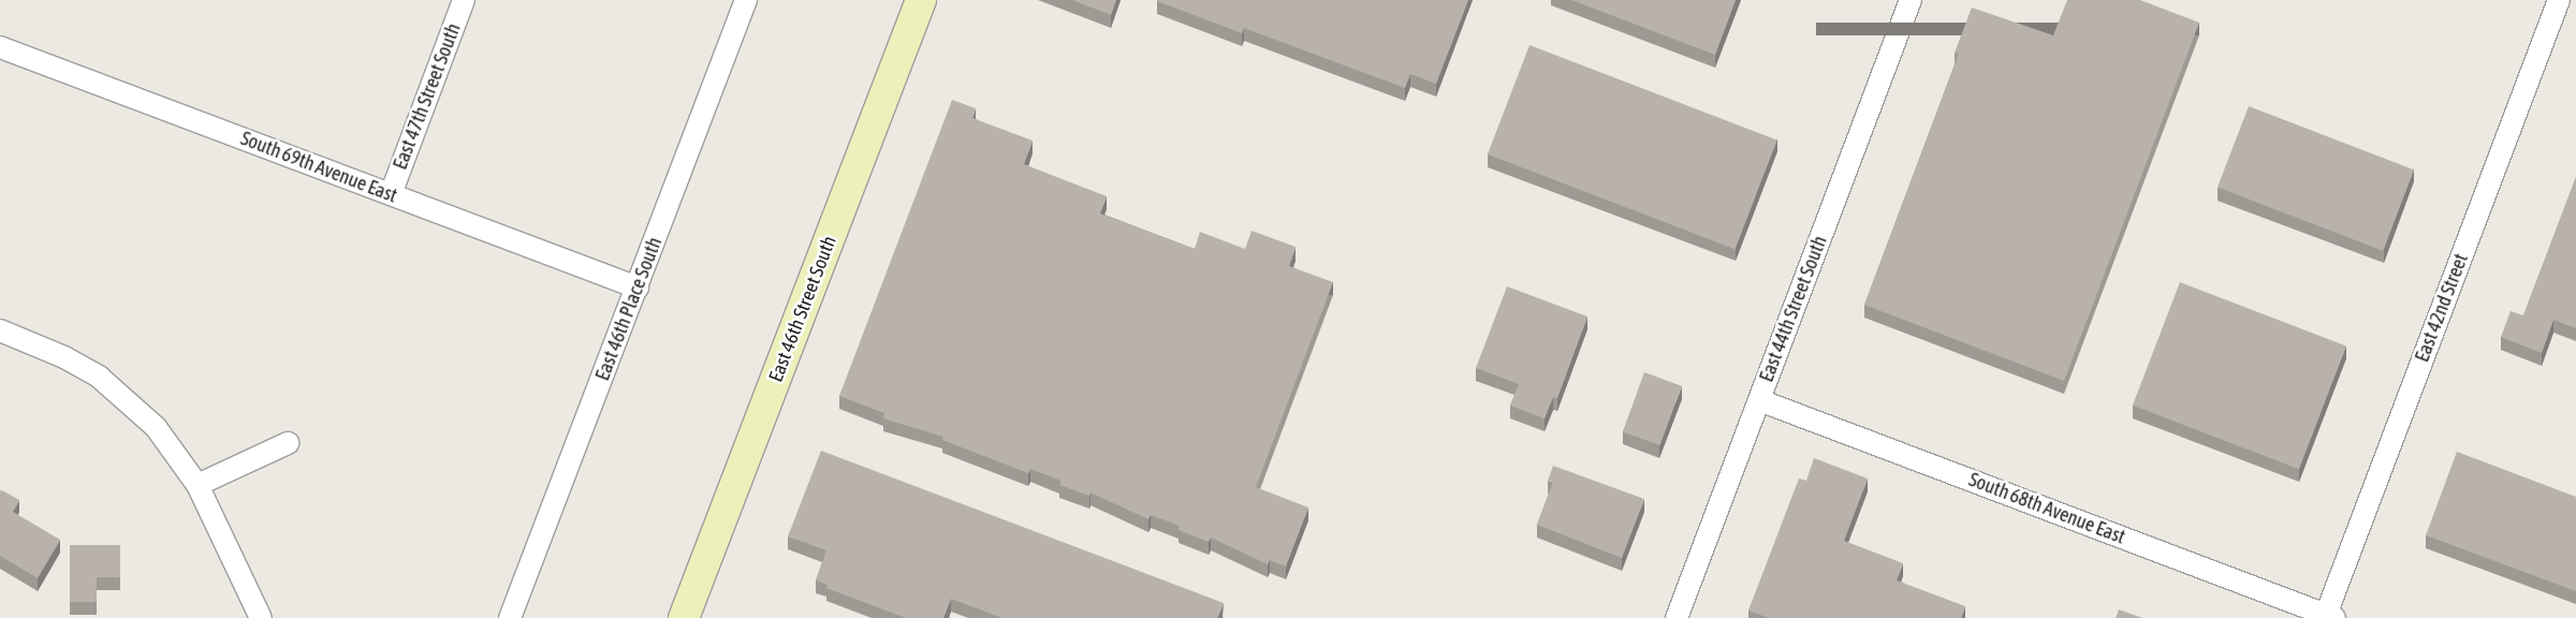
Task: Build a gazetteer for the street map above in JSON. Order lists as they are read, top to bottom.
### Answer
{
  "streets": {
    "street": [
      "East 47th Street South",
      "South 69th Avenue East",
      "East 42nd Street",
      "East 46th Place South",
      "East 46th Street South",
      "East 44th Street South",
      "South 68th Avenue East"
    ]
  },
  "crossings": [
    ["East 47th Street South", "South 69th Avenue East"],
    ["South 69th Avenue East", "East 46th Place South"],
    ["East 42nd Street", "South 68th Avenue East"],
    ["East 44th Street South", "South 68th Avenue East"]
  ]
}
